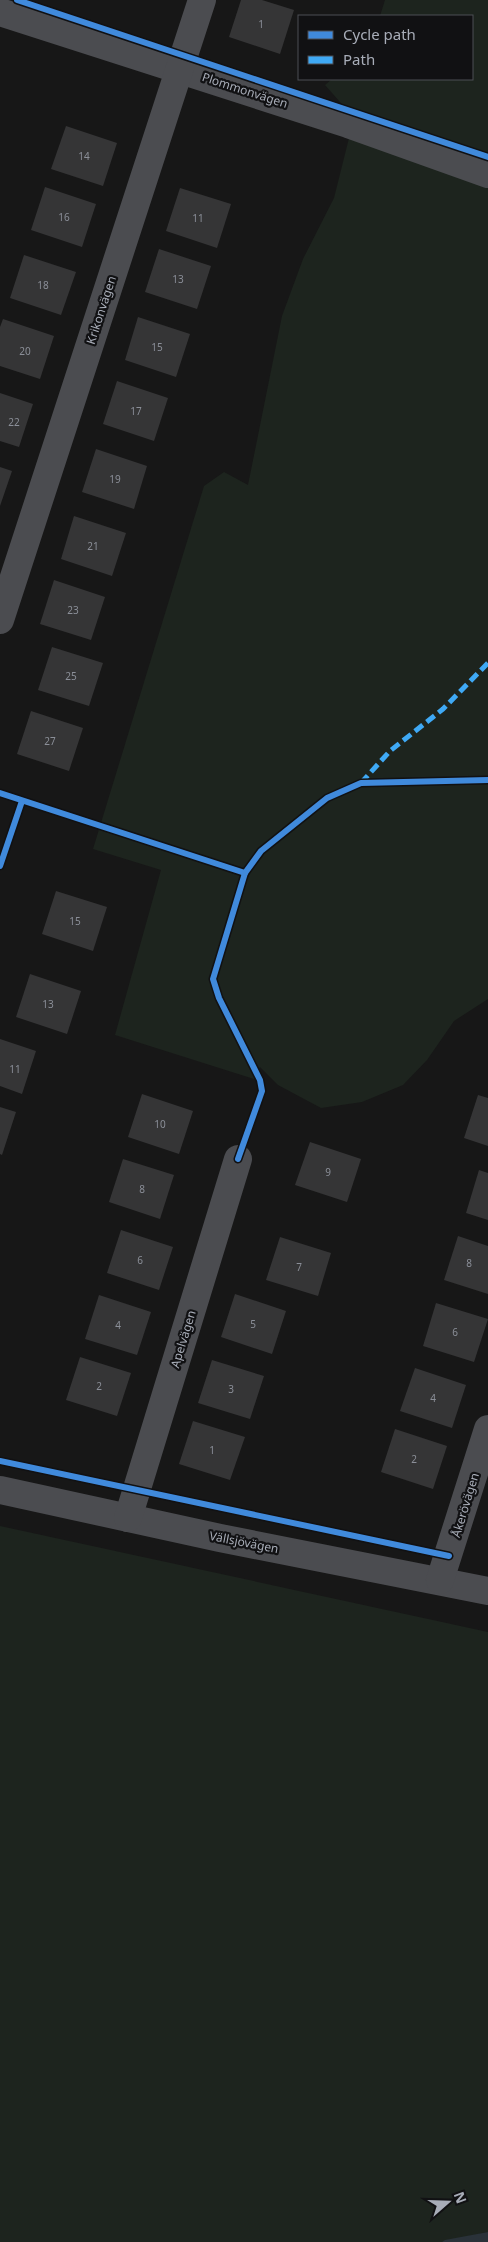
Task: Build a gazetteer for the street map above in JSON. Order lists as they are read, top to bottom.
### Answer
{
  "streets": {
    "street": [
      "Plommonvägen",
      "Krikonvägen",
      "Apelvägen",
      "Åkerövägen",
      "Vällsjövägen"
    ]
  },
  "crossings": [
    ["Plommonvägen", "Krikonvägen"],
    ["Apelvägen", "Vällsjövägen"],
    ["Åkerövägen", "Vällsjövägen"]
  ],
  "house_numbers": [
    "1",
    "14",
    "16",
    "11",
    "13",
    "18",
    "15",
    "20",
    "17",
    "22",
    "19",
    "21",
    "23",
    "25",
    "27",
    "15",
    "13",
    "11",
    "10",
    "9",
    "8",
    "6",
    "8",
    "7",
    "5",
    "4",
    "6",
    "2",
    "3",
    "4",
    "1",
    "2"
  ],
  "legend": ["Cycle path", "Path"],
  "north": "right"
}
